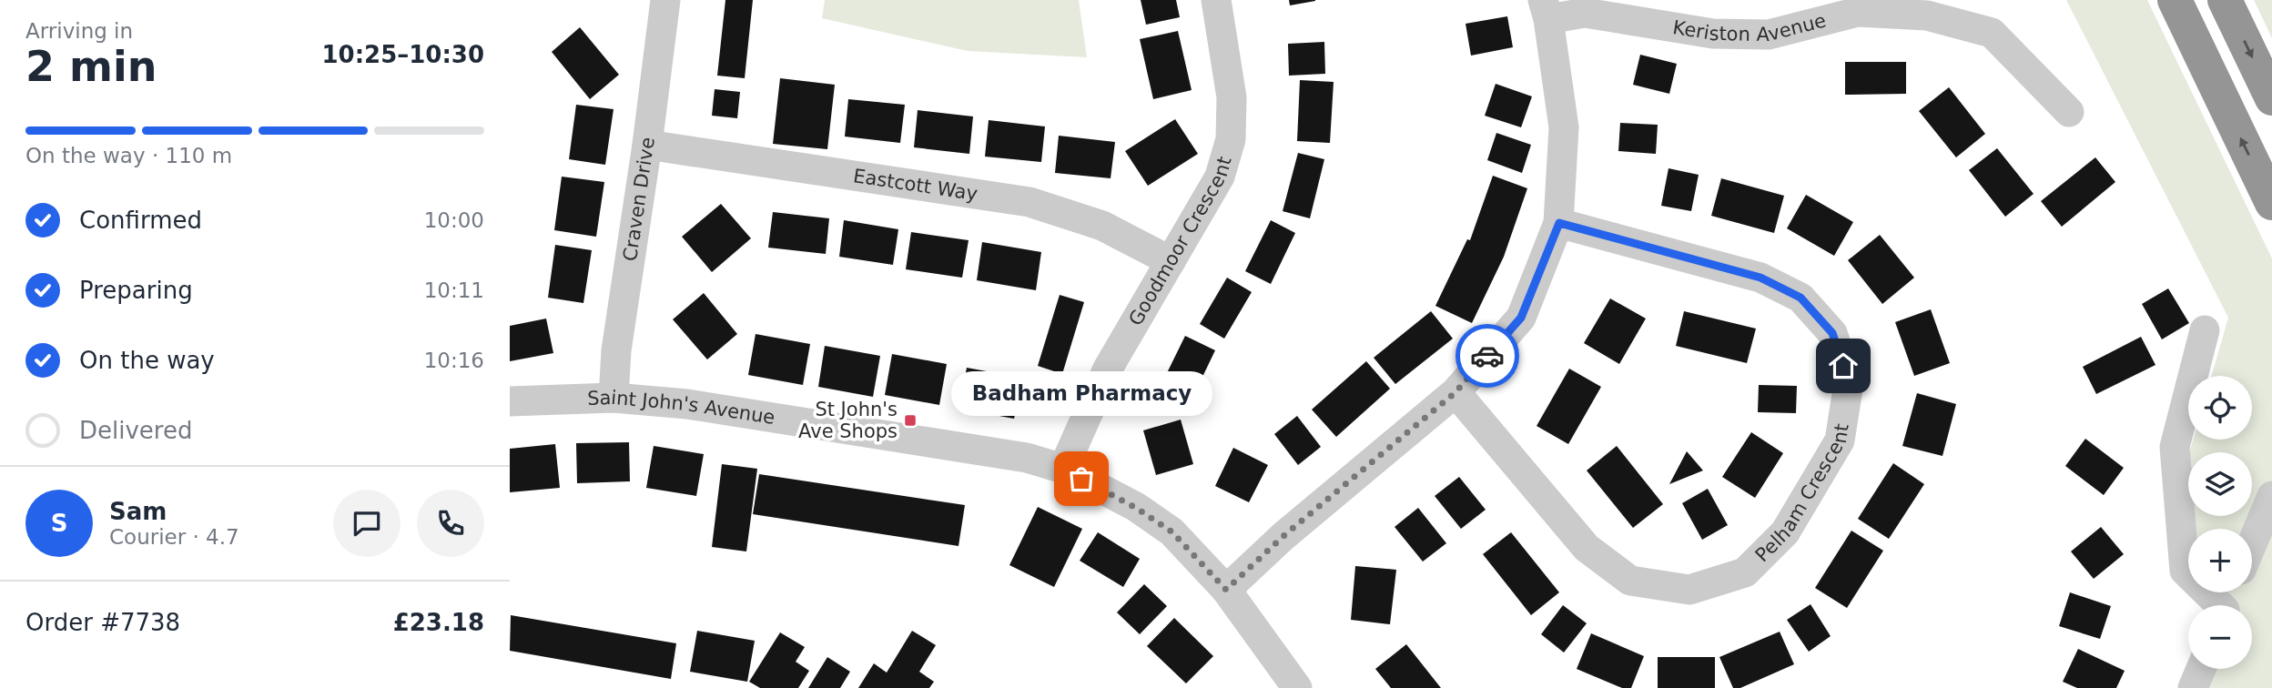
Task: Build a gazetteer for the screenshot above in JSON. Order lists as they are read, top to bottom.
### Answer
{
  "streets": {
    "street": [
      "Keriston Avenue",
      "Eastcott Way",
      "Craven Drive",
      "Goodmoor Crescent",
      "Saint John's Avenue",
      "Pelham Crescent"
    ]
  },
  "crossings": [
    ["Eastcott Way", "Craven Drive"],
    ["Eastcott Way", "Goodmoor Crescent"],
    ["Craven Drive", "Saint John's Avenue"],
    ["Goodmoor Crescent", "Saint John's Avenue"]
  ],
  "places": {
    "transit": ["St John's Ave Shops"],
    "other": ["Badham Pharmacy"]
  },
  "page": {
    "heading": ["2 min", "Arriving in", "10:25–10:30"],
    "panel": [
      "Sam",
      "Courier · 4.7",
      "Order #7738",
      "£23.18"
    ],
    "bar": "On the way · 110 m",
    "list": [
      ["Confirmed", "10:00"],
      ["Preparing", "10:11"],
      ["On the way", "10:16"],
      "Delivered"
    ],
    "bubble": "Badham Pharmacy",
    "map_buttons": ["+", "−"],
    "round": "S"
  }
}
